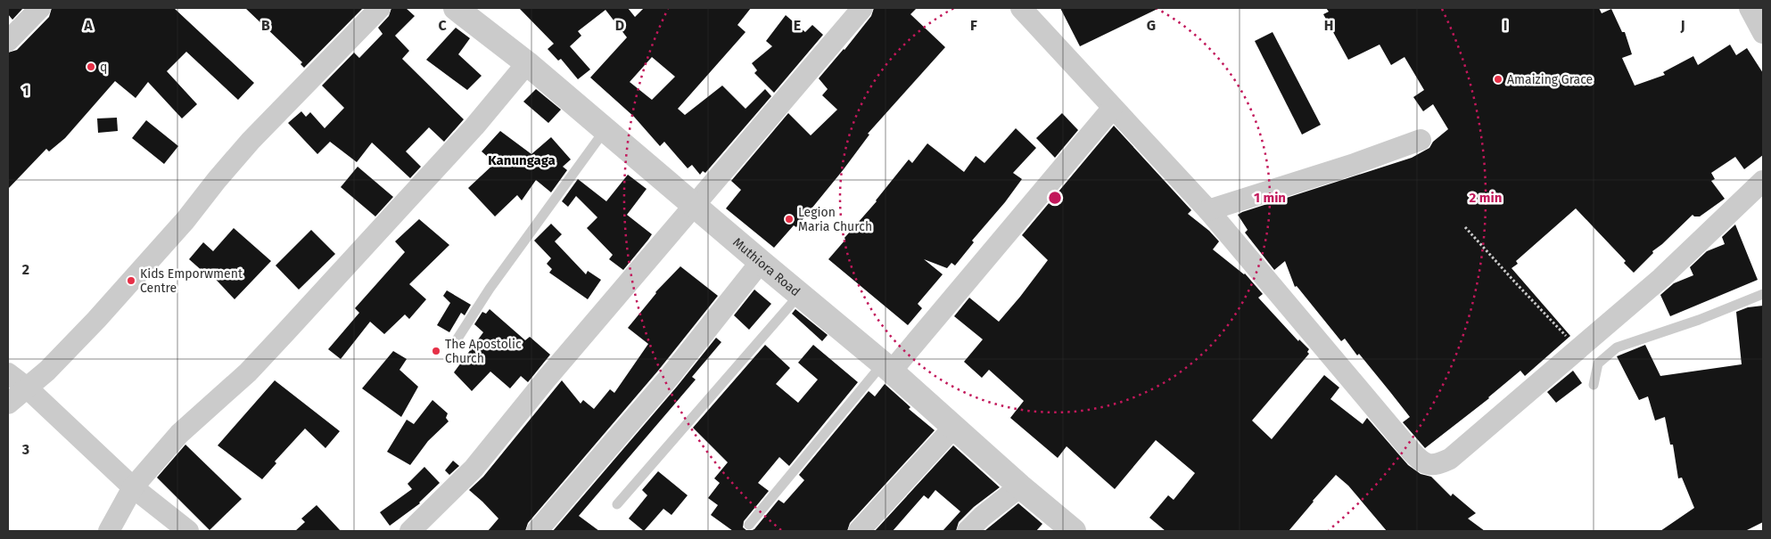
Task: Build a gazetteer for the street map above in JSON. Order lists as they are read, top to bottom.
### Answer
{
  "streets": {
    "street": ["Muthiora Road"]
  },
  "districts": ["Kanungaga"],
  "places": [
    "q",
    "Amaizing Grace",
    "Legion Maria Church",
    "Kids Emporwment Centre",
    "The Apostolic Church"
  ],
  "grid": {
    "columns": [
      "A",
      "B",
      "C",
      "D",
      "E",
      "F",
      "G",
      "H",
      "I",
      "J"
    ],
    "rows": ["1", "2", "3"]
  },
  "rings": ["1 min", "2 min"]
}
